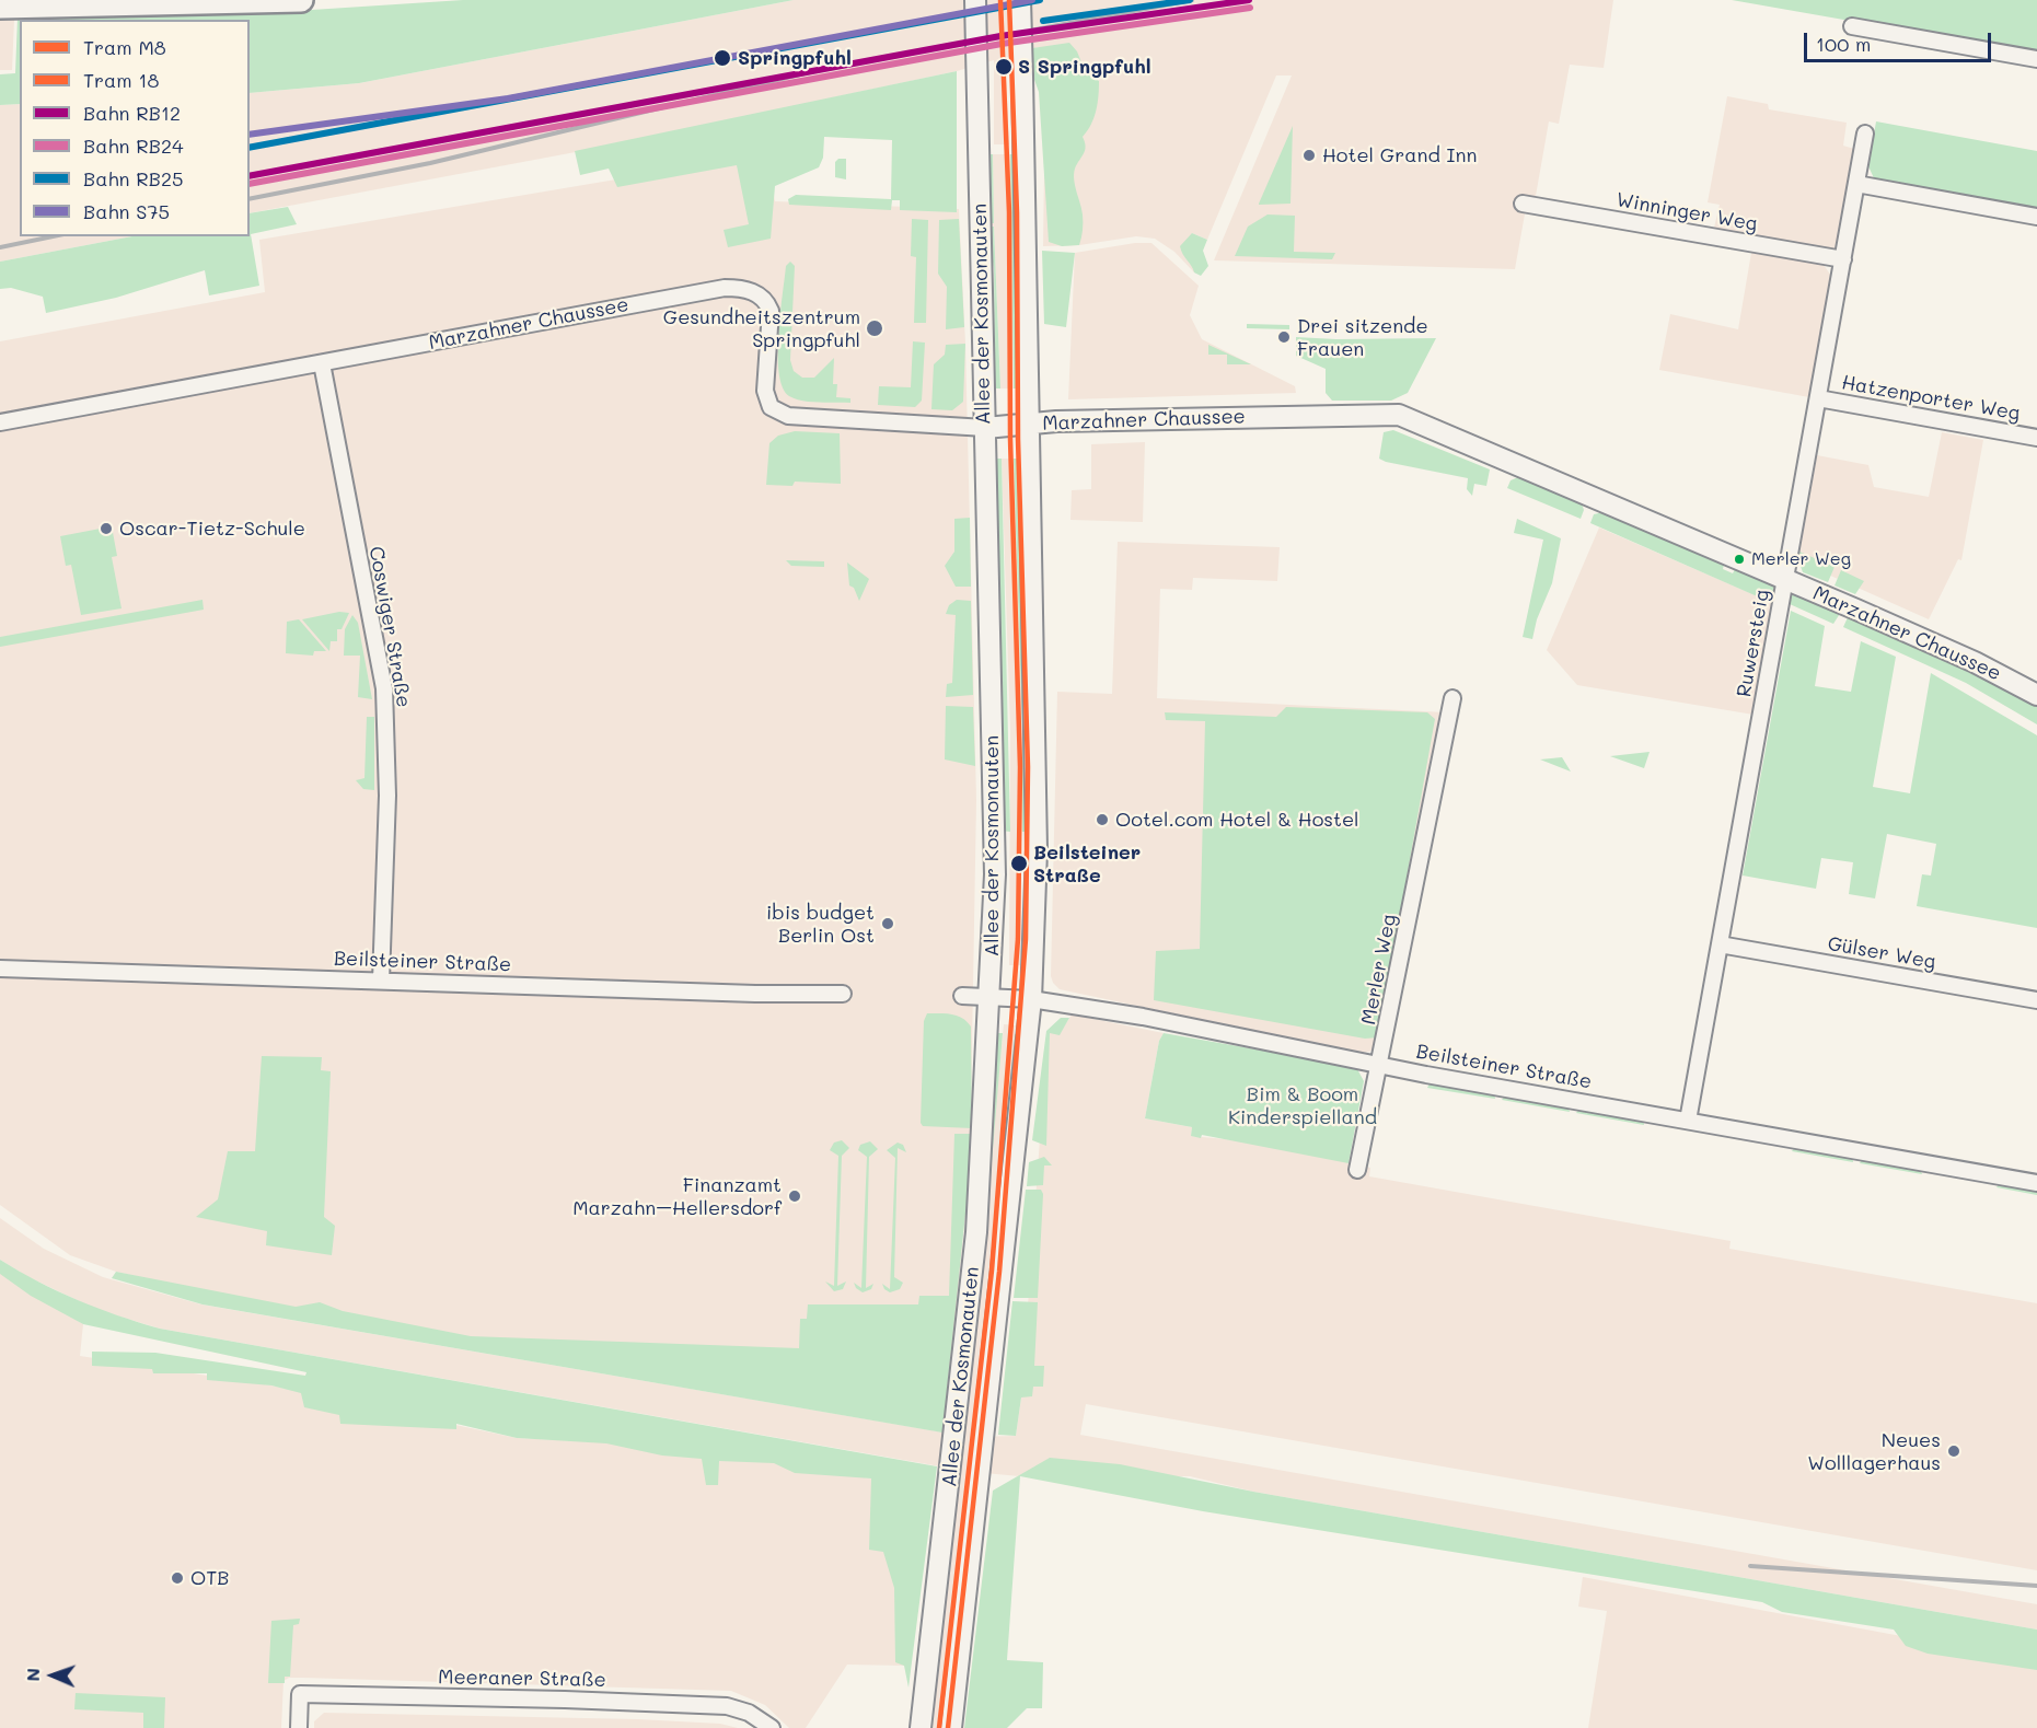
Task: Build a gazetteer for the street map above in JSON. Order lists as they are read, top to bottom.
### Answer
{
  "streets": {
    "main road": ["Allee der Kosmonauten", "Marzahner Chaussee"],
    "street": [
      "Winninger Weg",
      "Hatzenporter Weg",
      "Coswiger Straße",
      "Ruwersteig",
      "Gülser Weg",
      "Beilsteiner Straße",
      "Merler Weg",
      "Meeraner Straße"
    ]
  },
  "crossings": [
    ["Winninger Weg", "Ruwersteig"],
    ["Allee der Kosmonauten", "Marzahner Chaussee"],
    ["Allee der Kosmonauten", "Beilsteiner Straße"],
    ["Marzahner Chaussee", "Coswiger Straße"],
    ["Marzahner Chaussee", "Ruwersteig"],
    ["Hatzenporter Weg", "Ruwersteig"],
    ["Coswiger Straße", "Beilsteiner Straße"],
    ["Ruwersteig", "Gülser Weg"],
    ["Ruwersteig", "Beilsteiner Straße"],
    ["Beilsteiner Straße", "Merler Weg"]
  ],
  "parks": ["Bim & Boom Kinderspielland"],
  "places": [
    "Springpfuhl",
    "S Springpfuhl",
    "Hotel Grand Inn",
    "Gesundheitszentrum Springpfuhl",
    "Drei sitzende Frauen",
    "Oscar-Tietz-Schule",
    "Merler Weg",
    "Ootel.com Hotel & Hostel",
    "Beilsteiner Straße",
    "ibis budget Berlin Ost",
    "Finanzamt Marzahn–Hellersdorf",
    "Neues Wolllagerhaus",
    "OTB"
  ],
  "lines": [
    "tram line M8",
    "tram line 18",
    "rail line RB12",
    "rail line RB25",
    "rail line S75",
    "rail line RB24"
  ],
  "legend": [
    "Tram M8",
    "Tram 18",
    "Bahn RB12",
    "Bahn RB24",
    "Bahn RB25",
    "Bahn S75"
  ],
  "scale_bar": "100 m",
  "north": "left"
}
